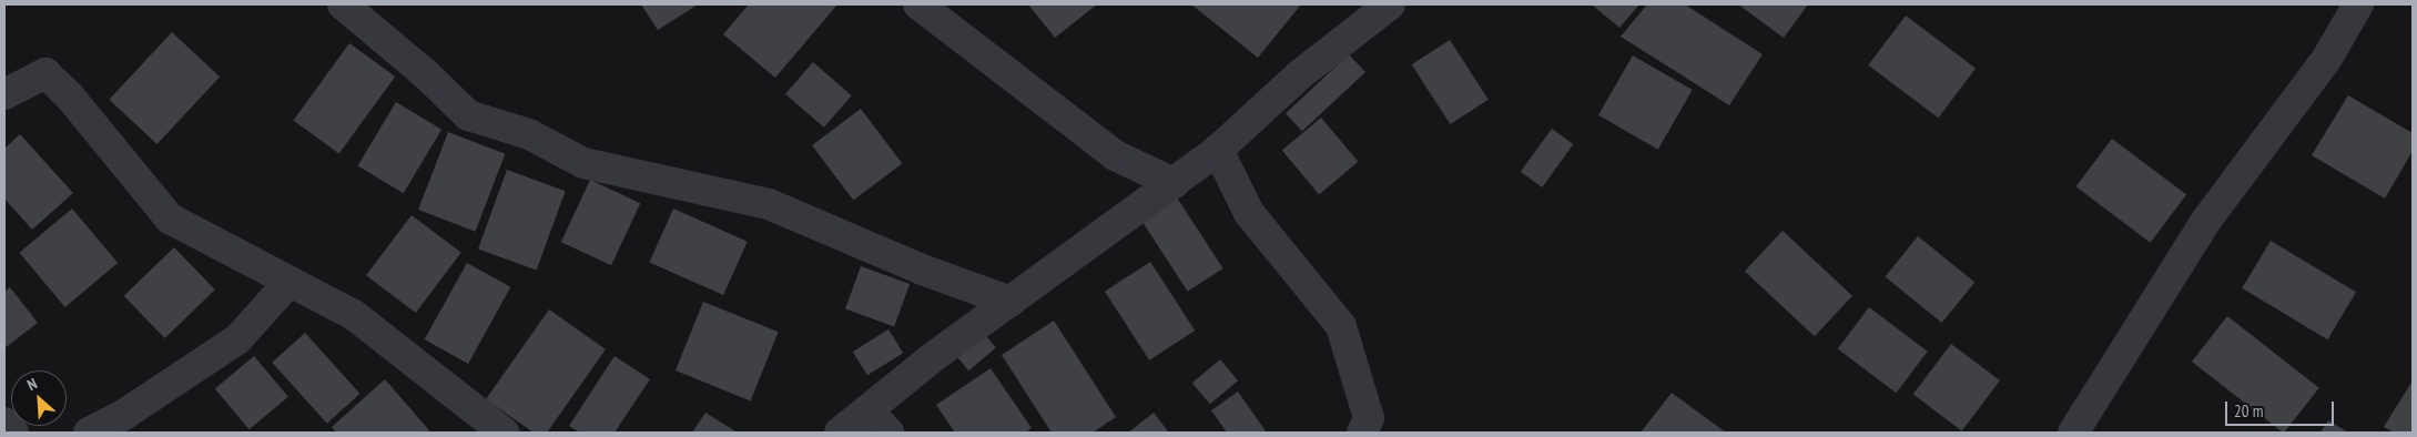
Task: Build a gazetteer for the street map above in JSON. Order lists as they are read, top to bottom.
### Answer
{
  "scale_bar": "20 m",
  "north": "top left"
}
